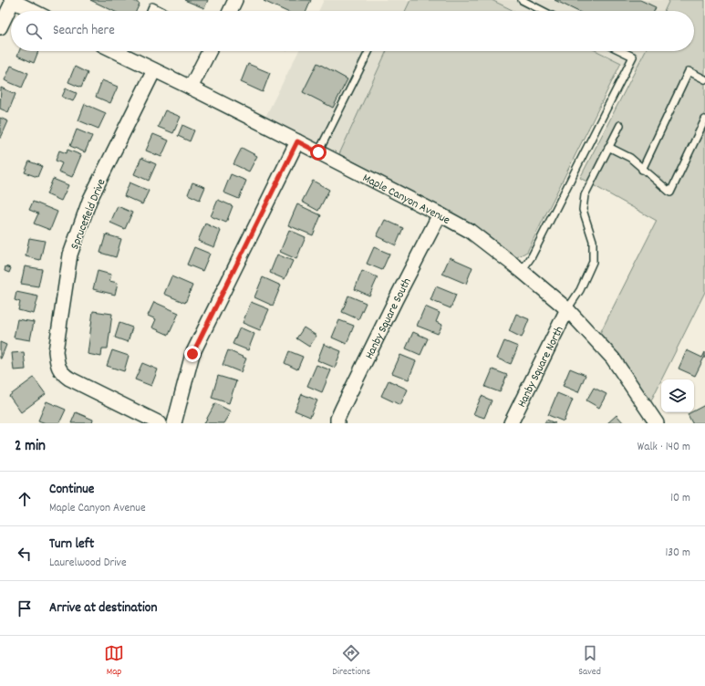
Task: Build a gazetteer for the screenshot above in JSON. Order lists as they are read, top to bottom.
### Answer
{
  "streets": {
    "street": [
      "Maple Canyon Avenue",
      "Sprucefield Drive",
      "Hanby Square South",
      "Hanby Square North"
    ]
  },
  "crossings": [
    ["Maple Canyon Avenue", "Sprucefield Drive"],
    ["Maple Canyon Avenue", "Hanby Square South"],
    ["Maple Canyon Avenue", "Hanby Square North"]
  ],
  "page": {
    "search": "Search here",
    "heading": ["2 min", "Walk · 140 m"],
    "list": [
      ["Continue", "Maple Canyon Avenue", "10 m"],
      ["Turn left", "Laurelwood Drive", "130 m"],
      "Arrive at destination"
    ],
    "nav": ["Map", "Directions", "Saved"]
  }
}
